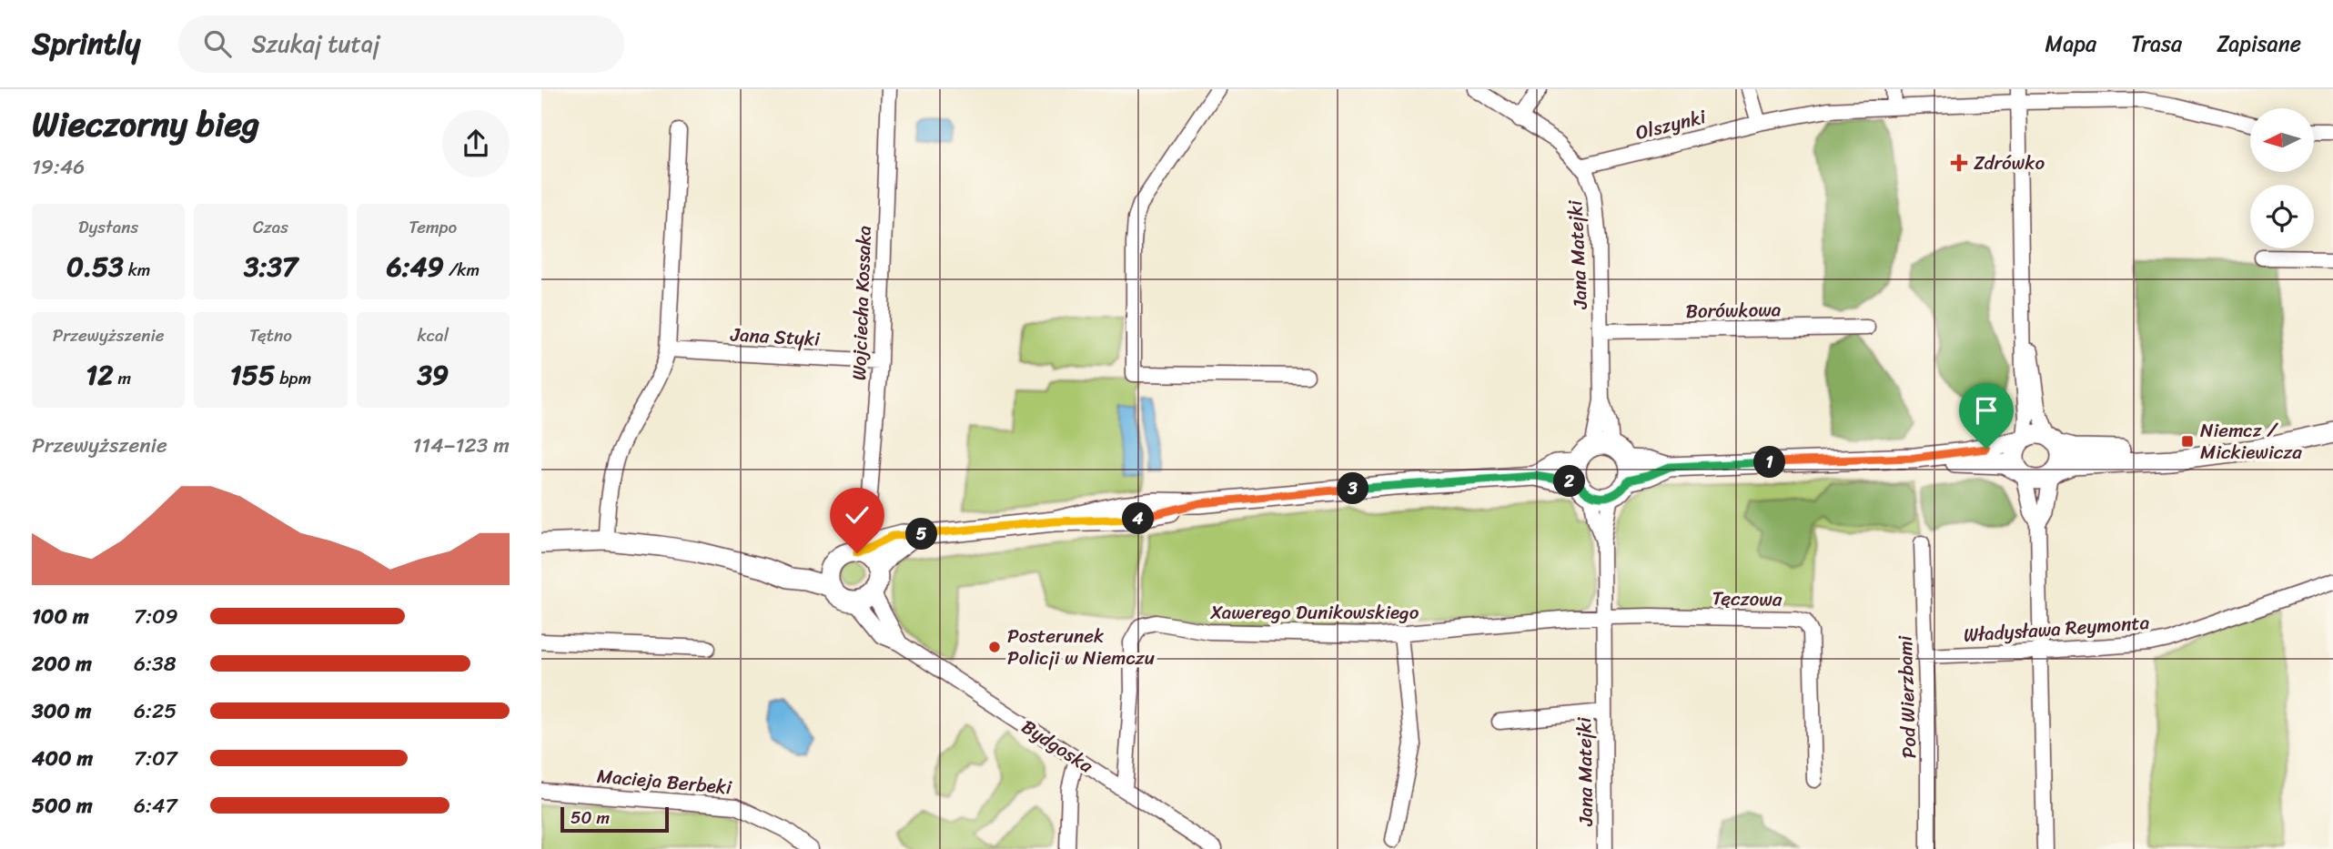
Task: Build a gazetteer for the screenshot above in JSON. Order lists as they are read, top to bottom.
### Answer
{
  "streets": {
    "street": [
      "Olszynki",
      "Jana Matejki",
      "Wojciecha Kossaka",
      "Borówkowa",
      "Jana Styki",
      "Tęczowa",
      "Xawerego Dunikowskiego",
      "Władysława Reymonta",
      "Pod Wierzbami",
      "Bydgoska",
      "Macieja Berbeki"
    ]
  },
  "crossings": [
    ["Olszynki", "Jana Matejki"],
    ["Jana Matejki", "Borówkowa"],
    ["Jana Matejki", "Tęczowa"],
    ["Jana Matejki", "Xawerego Dunikowskiego"],
    ["Wojciecha Kossaka", "Jana Styki"],
    ["Tęczowa", "Xawerego Dunikowskiego"],
    ["Xawerego Dunikowskiego", "Bydgoska"],
    ["Władysława Reymonta", "Pod Wierzbami"]
  ],
  "places": {
    "health": ["Zdrówko"],
    "transit": ["Niemcz / Mickiewicza"],
    "other": ["Posterunek Policji w Niemczu"]
  },
  "scale_bar": "50 m",
  "north": "left",
  "page": {
    "header": "Sprintly",
    "search": "Szukaj tutaj",
    "nav": ["Mapa", "Trasa", "Zapisane"],
    "heading": ["Wieczorny bieg", "19:46"],
    "stats": [
      ["Dystans", "0.53 km"],
      ["Czas", "3:37"],
      ["Tempo", "6:49 /km"],
      ["Przewyższenie", "12 m"],
      ["Tętno", "155 bpm"],
      ["kcal", "39"]
    ],
    "chart": ["Przewyższenie", "114–123 m"],
    "pins": [
      "1",
      "2",
      "3",
      "4",
      "5"
    ],
    "list": [
      {
        "name": "100 m",
        "note": "7:09"
      },
      {
        "name": "200 m",
        "note": "6:38"
      },
      {
        "name": "300 m",
        "note": "6:25"
      },
      {
        "name": "400 m",
        "note": "7:07"
      },
      {
        "name": "500 m",
        "note": "6:47"
      }
    ],
    "scale": "50 m"
  }
}
